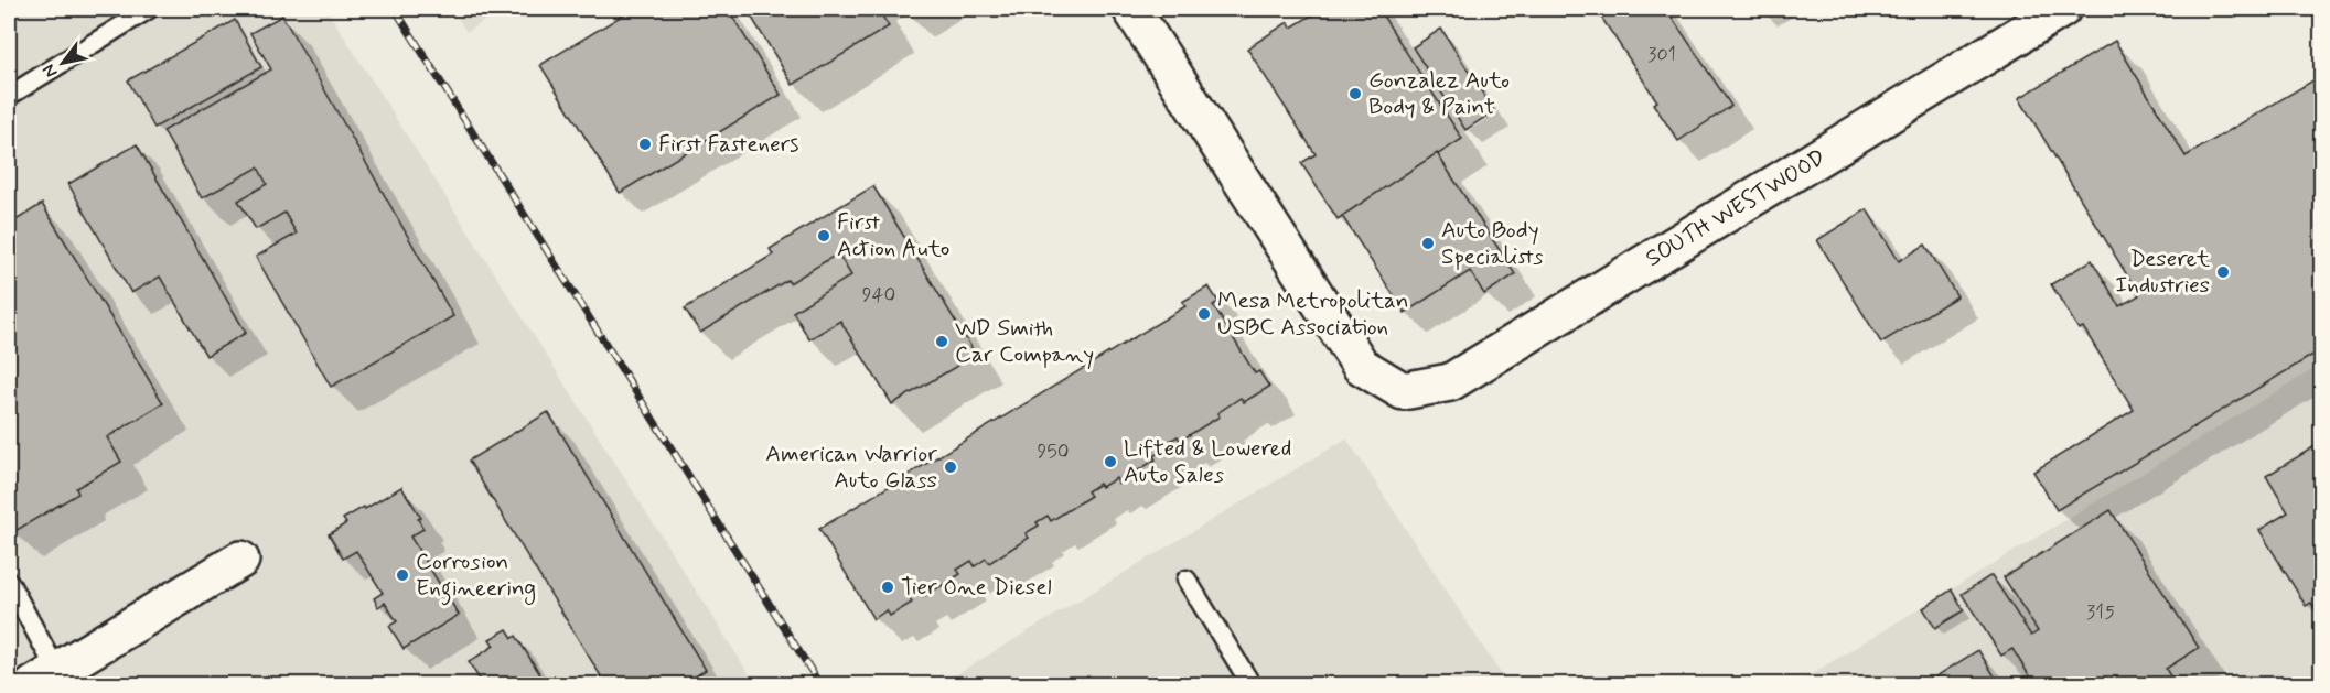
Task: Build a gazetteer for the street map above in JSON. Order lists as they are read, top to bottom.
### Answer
{
  "streets": {
    "street": ["SOUTH WESTWOOD"]
  },
  "places": [
    "Gonzalez Auto Body & Paint",
    "First Fasteners",
    "First Action Auto",
    "Auto Body Specialists",
    "Deseret Industries",
    "Mesa Metropolitan USBC Association",
    "WD Smith Car Company",
    "Lifted & Lowered Auto Sales",
    "American Warrior Auto Glass",
    "Corrosion Engineering",
    "Tier One Diesel"
  ],
  "house_numbers": [
    "301",
    "940",
    "950",
    "315"
  ],
  "north": "bottom left"
}
